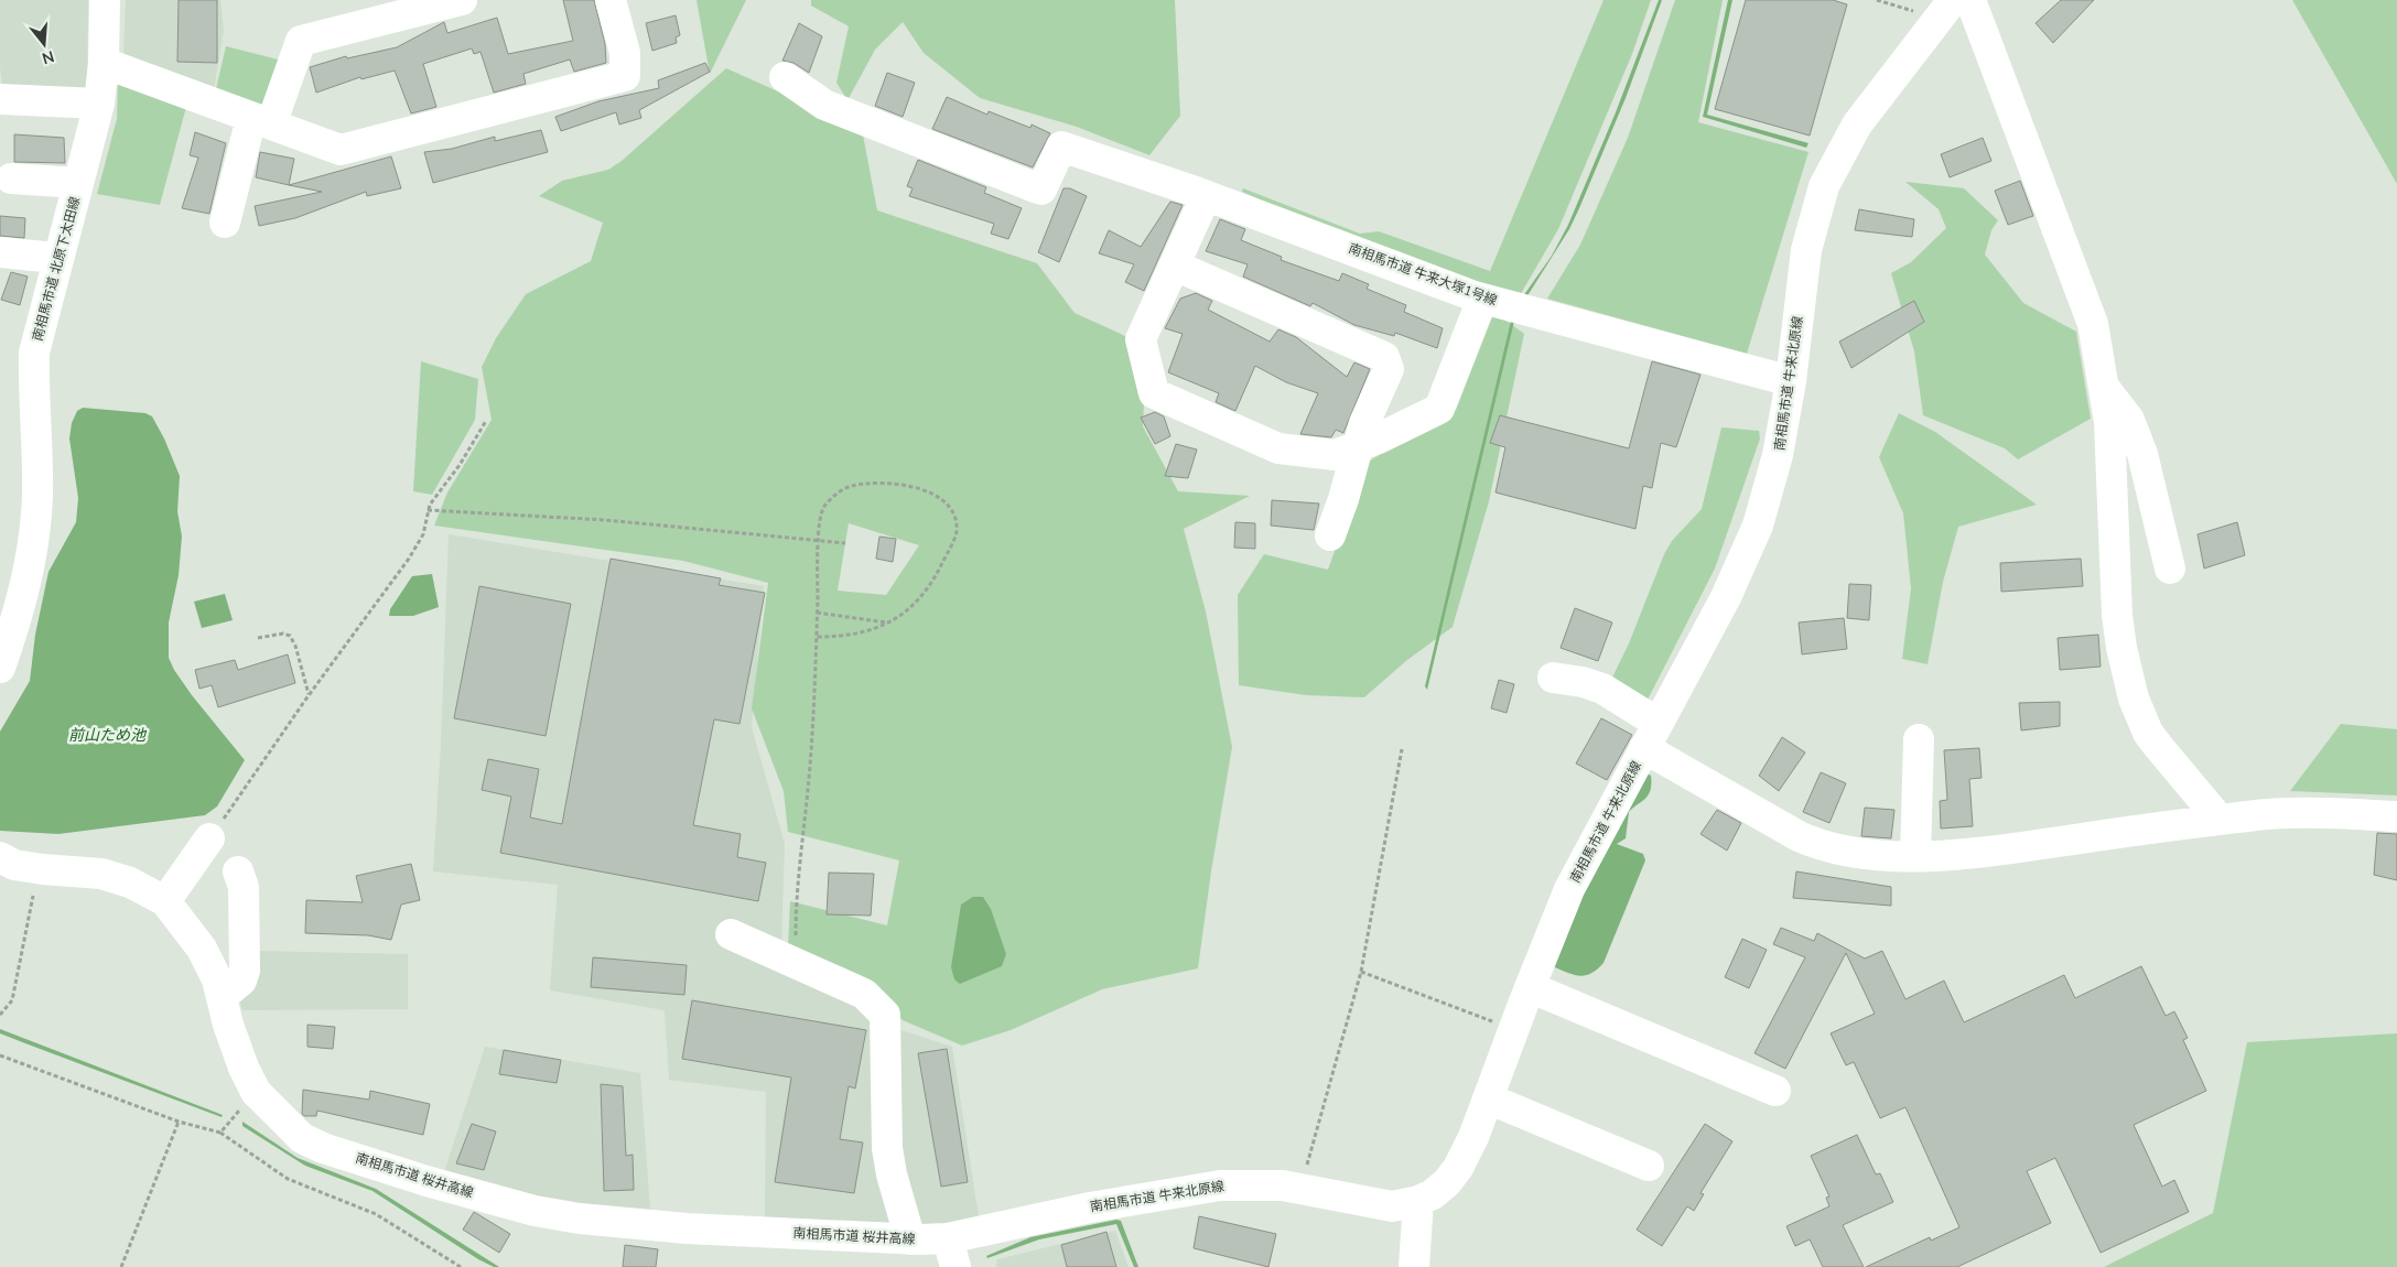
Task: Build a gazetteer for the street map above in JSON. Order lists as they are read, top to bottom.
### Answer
{
  "streets": {
    "street": [
      "南相馬市道 北原下太田線",
      "南相馬市道 牛来大塚1号線",
      "南相馬市道 牛来北原線",
      "南相馬市道 桜井高線"
    ]
  },
  "crossings": [
    ["南相馬市道 牛来大塚1号線", "南相馬市道 牛来北原線"],
    ["南相馬市道 牛来北原線", "南相馬市道 桜井高線"]
  ],
  "water": ["前山ため池"],
  "north": "bottom"
}
